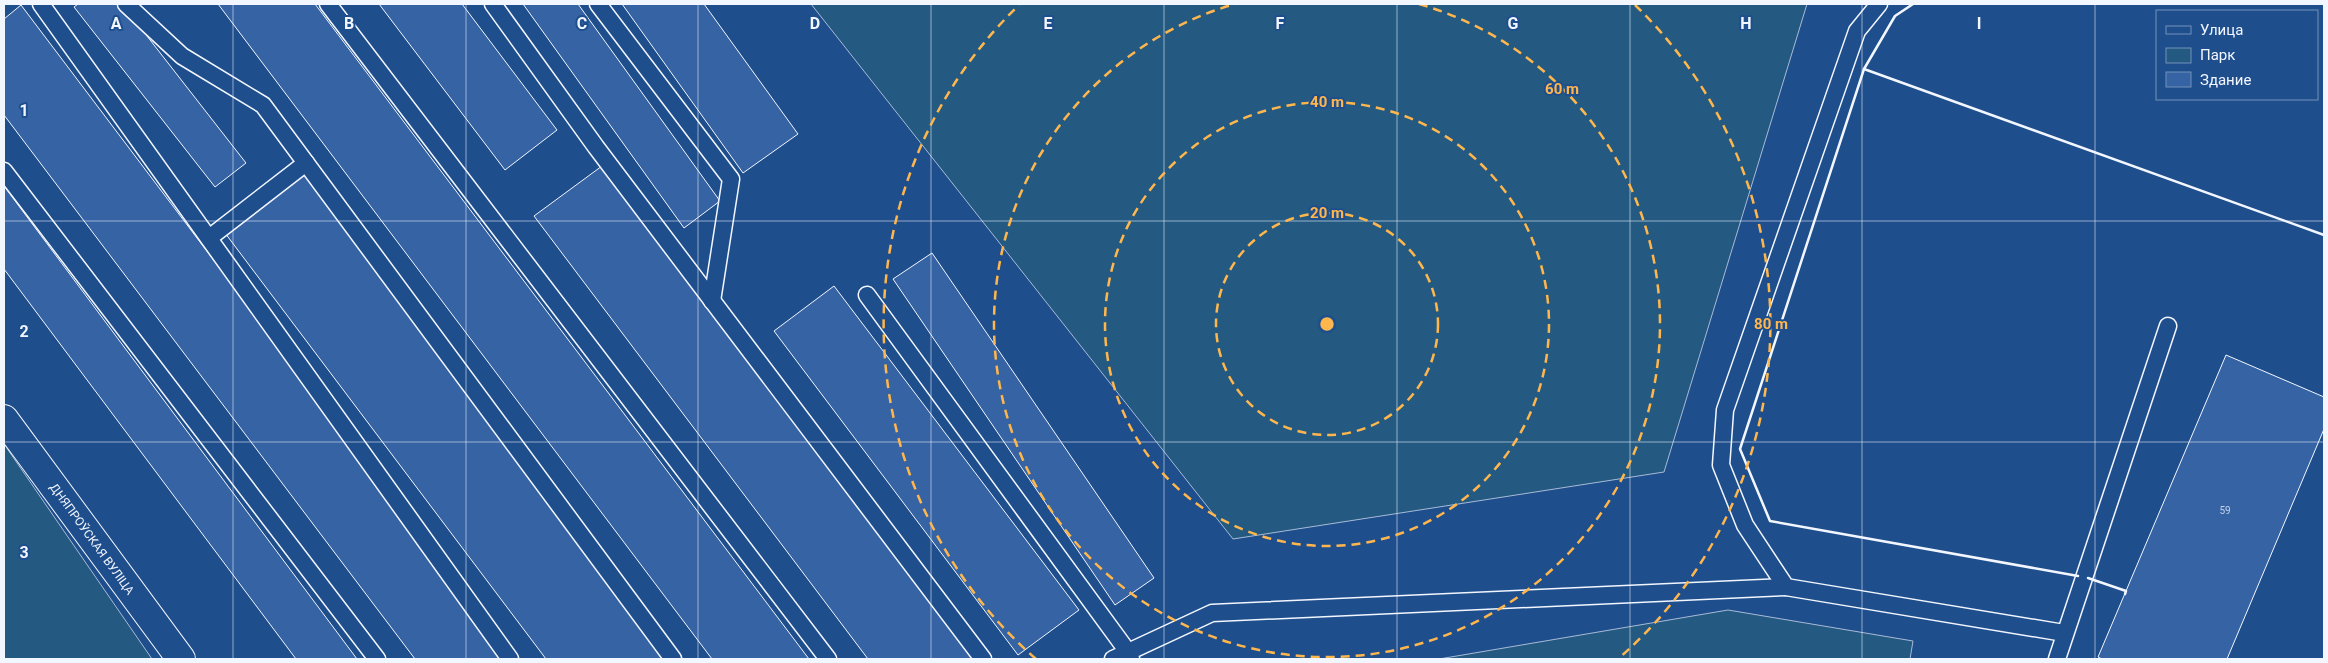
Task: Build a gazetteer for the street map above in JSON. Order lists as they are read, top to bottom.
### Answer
{
  "streets": {
    "street": ["ДНЯПРОЎСКАЯ ВУЛІЦА"]
  },
  "house_numbers": ["59"],
  "legend": ["Улица", "Парк", "Здание"],
  "grid": {
    "columns": [
      "A",
      "B",
      "C",
      "D",
      "E",
      "F",
      "G",
      "H",
      "I"
    ],
    "rows": ["1", "2", "3"]
  },
  "rings": [
    "60 m",
    "40 m",
    "20 m",
    "80 m"
  ]
}
